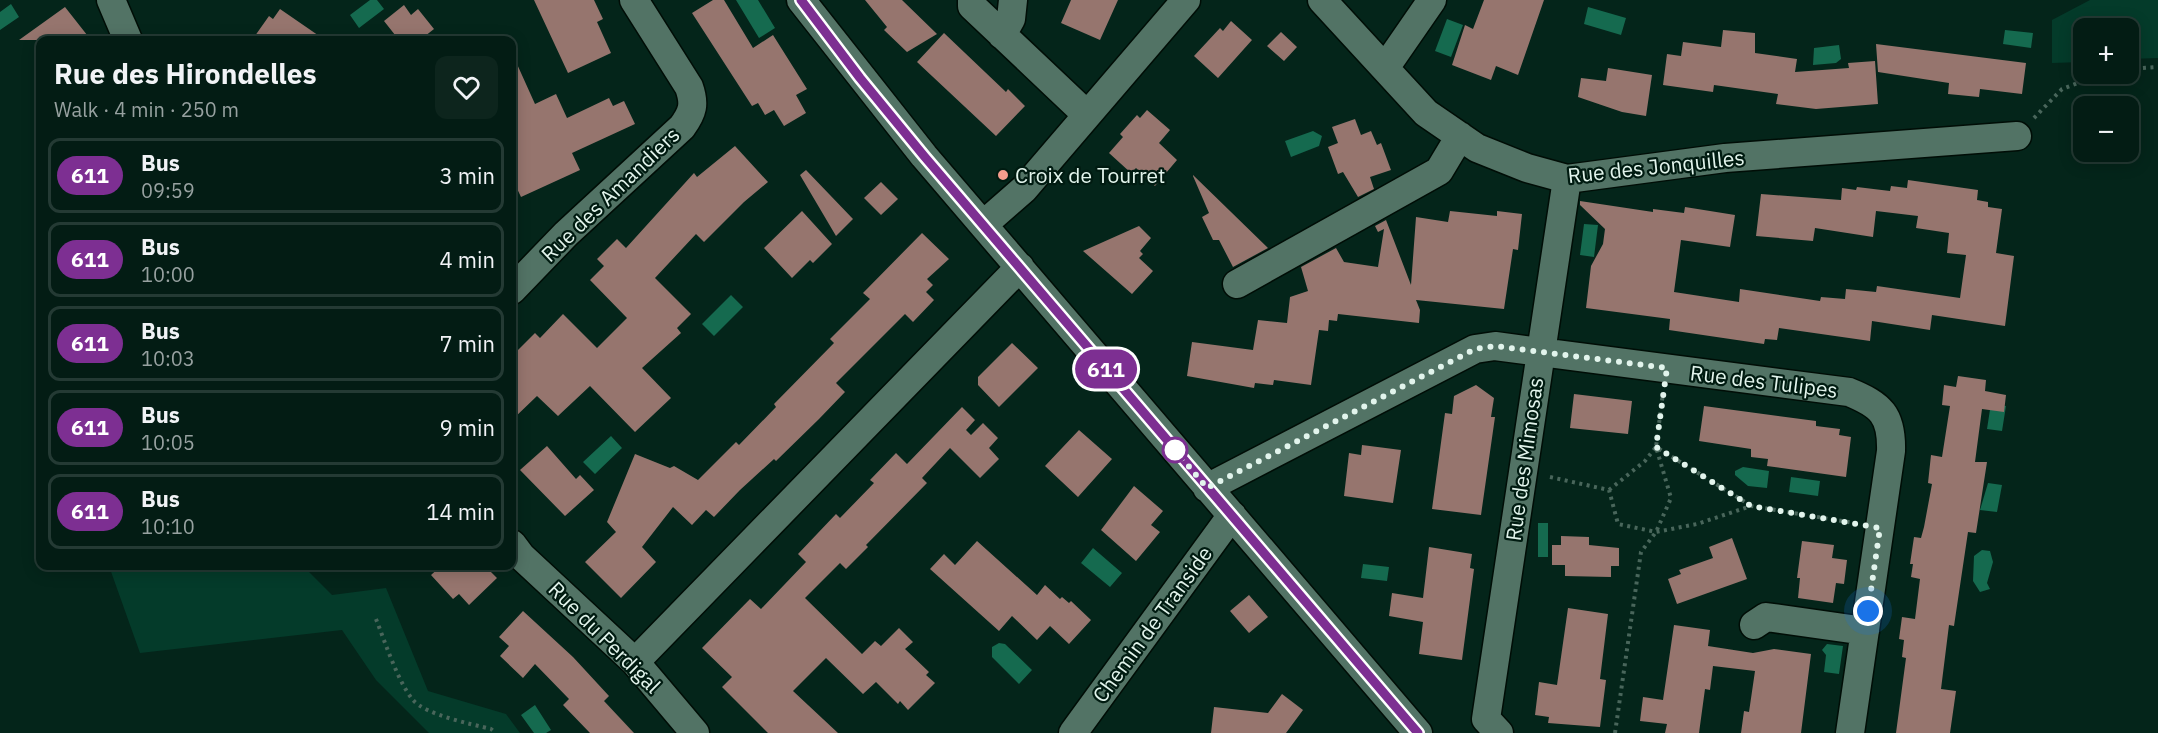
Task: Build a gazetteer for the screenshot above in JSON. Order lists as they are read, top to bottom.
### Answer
{
  "streets": {
    "street": [
      "Rue des Jonquilles",
      "Rue des Amandiers",
      "Rue des Tulipes",
      "Rue des Mimosas",
      "Chemin de Transide",
      "Rue du Perdigal"
    ]
  },
  "crossings": [
    ["Rue des Jonquilles", "Rue des Mimosas"],
    ["Rue des Tulipes", "Rue des Mimosas"]
  ],
  "places": ["Croix de Tourret"],
  "lines": ["bus line 611"],
  "page": {
    "on_map": "611",
    "map_buttons": ["+", "−"],
    "heading": ["Rue des Hirondelles", "Walk · 4 min · 250 m"],
    "list": [
      {
        "mark": "611",
        "name": "Bus",
        "note": "09:59",
        "value": "3 min"
      },
      {
        "mark": "611",
        "name": "Bus",
        "note": "10:00",
        "value": "4 min"
      },
      {
        "mark": "611",
        "name": "Bus",
        "note": "10:03",
        "value": "7 min"
      },
      {
        "mark": "611",
        "name": "Bus",
        "note": "10:05",
        "value": "9 min"
      },
      {
        "mark": "611",
        "name": "Bus",
        "note": "10:10",
        "value": "14 min"
      }
    ]
  }
}
